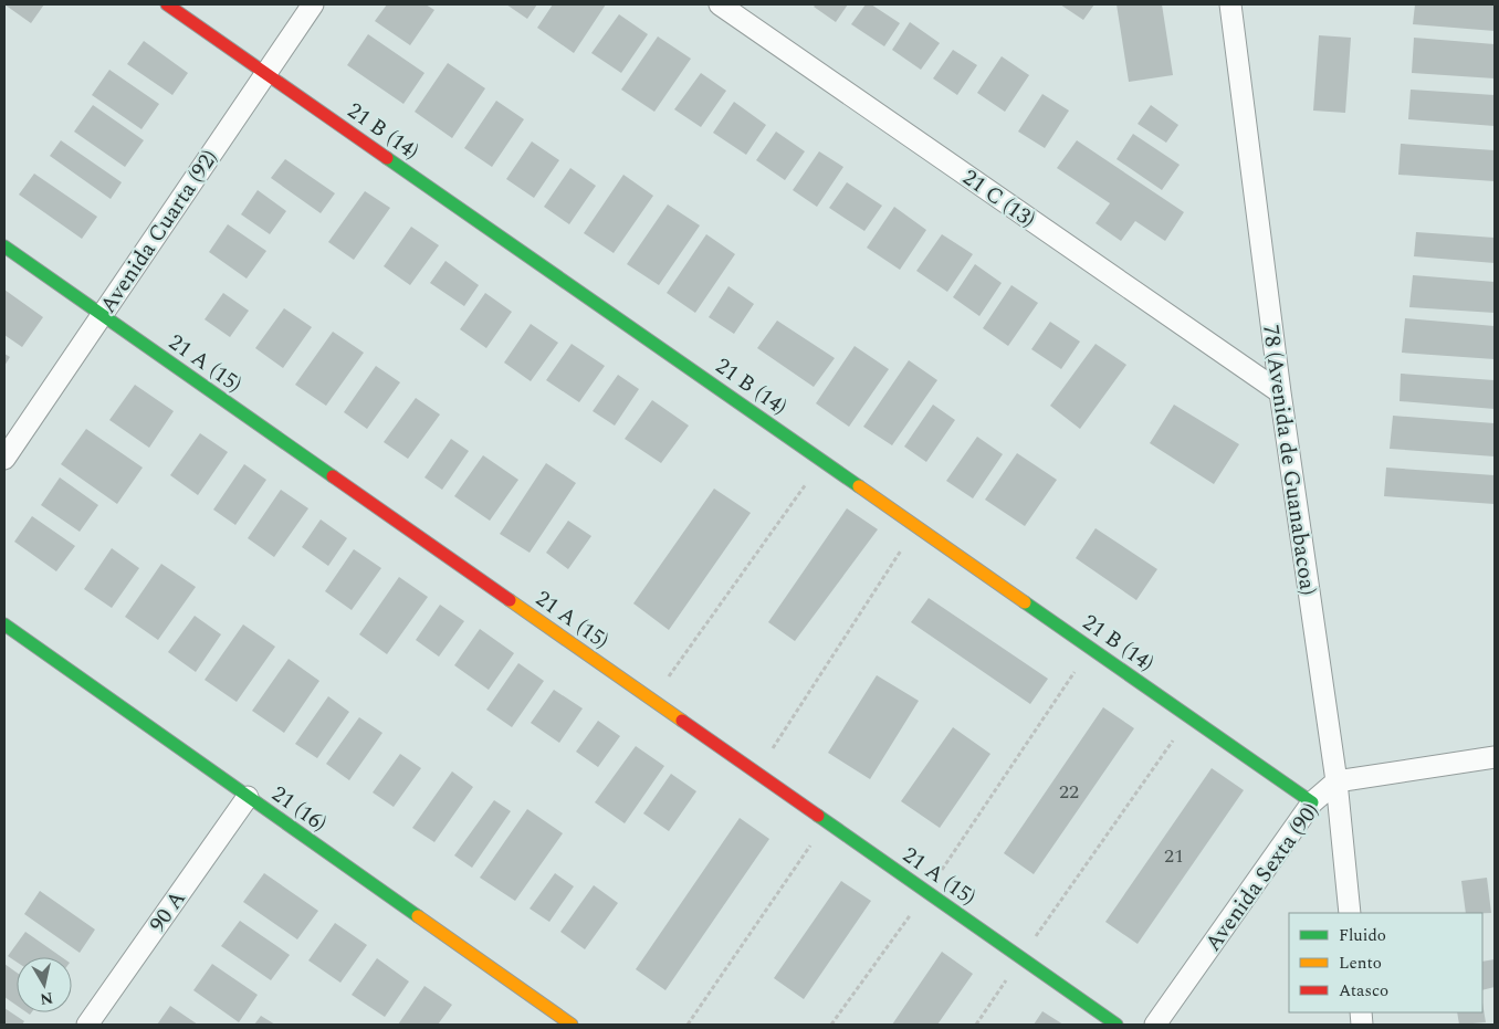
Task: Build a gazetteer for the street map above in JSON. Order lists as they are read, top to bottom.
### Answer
{
  "streets": {
    "street": [
      "21 B (14)",
      "21 C (13)",
      "Avenida Cuarta (92)",
      "21 A (15)",
      "78 (Avenida de Guanabacoa)",
      "21 (16)",
      "Avenida Sexta (90)",
      "90 A"
    ]
  },
  "crossings": [
    ["21 B (14)", "Avenida Cuarta (92)"],
    ["21 B (14)", "Avenida Sexta (90)"],
    ["21 C (13)", "78 (Avenida de Guanabacoa)"],
    ["Avenida Cuarta (92)", "21 A (15)"],
    ["78 (Avenida de Guanabacoa)", "Avenida Sexta (90)"],
    ["21 (16)", "90 A"]
  ],
  "house_numbers": ["22", "21"],
  "legend": ["Fluido", "Lento", "Atasco"],
  "north": "bottom"
}
